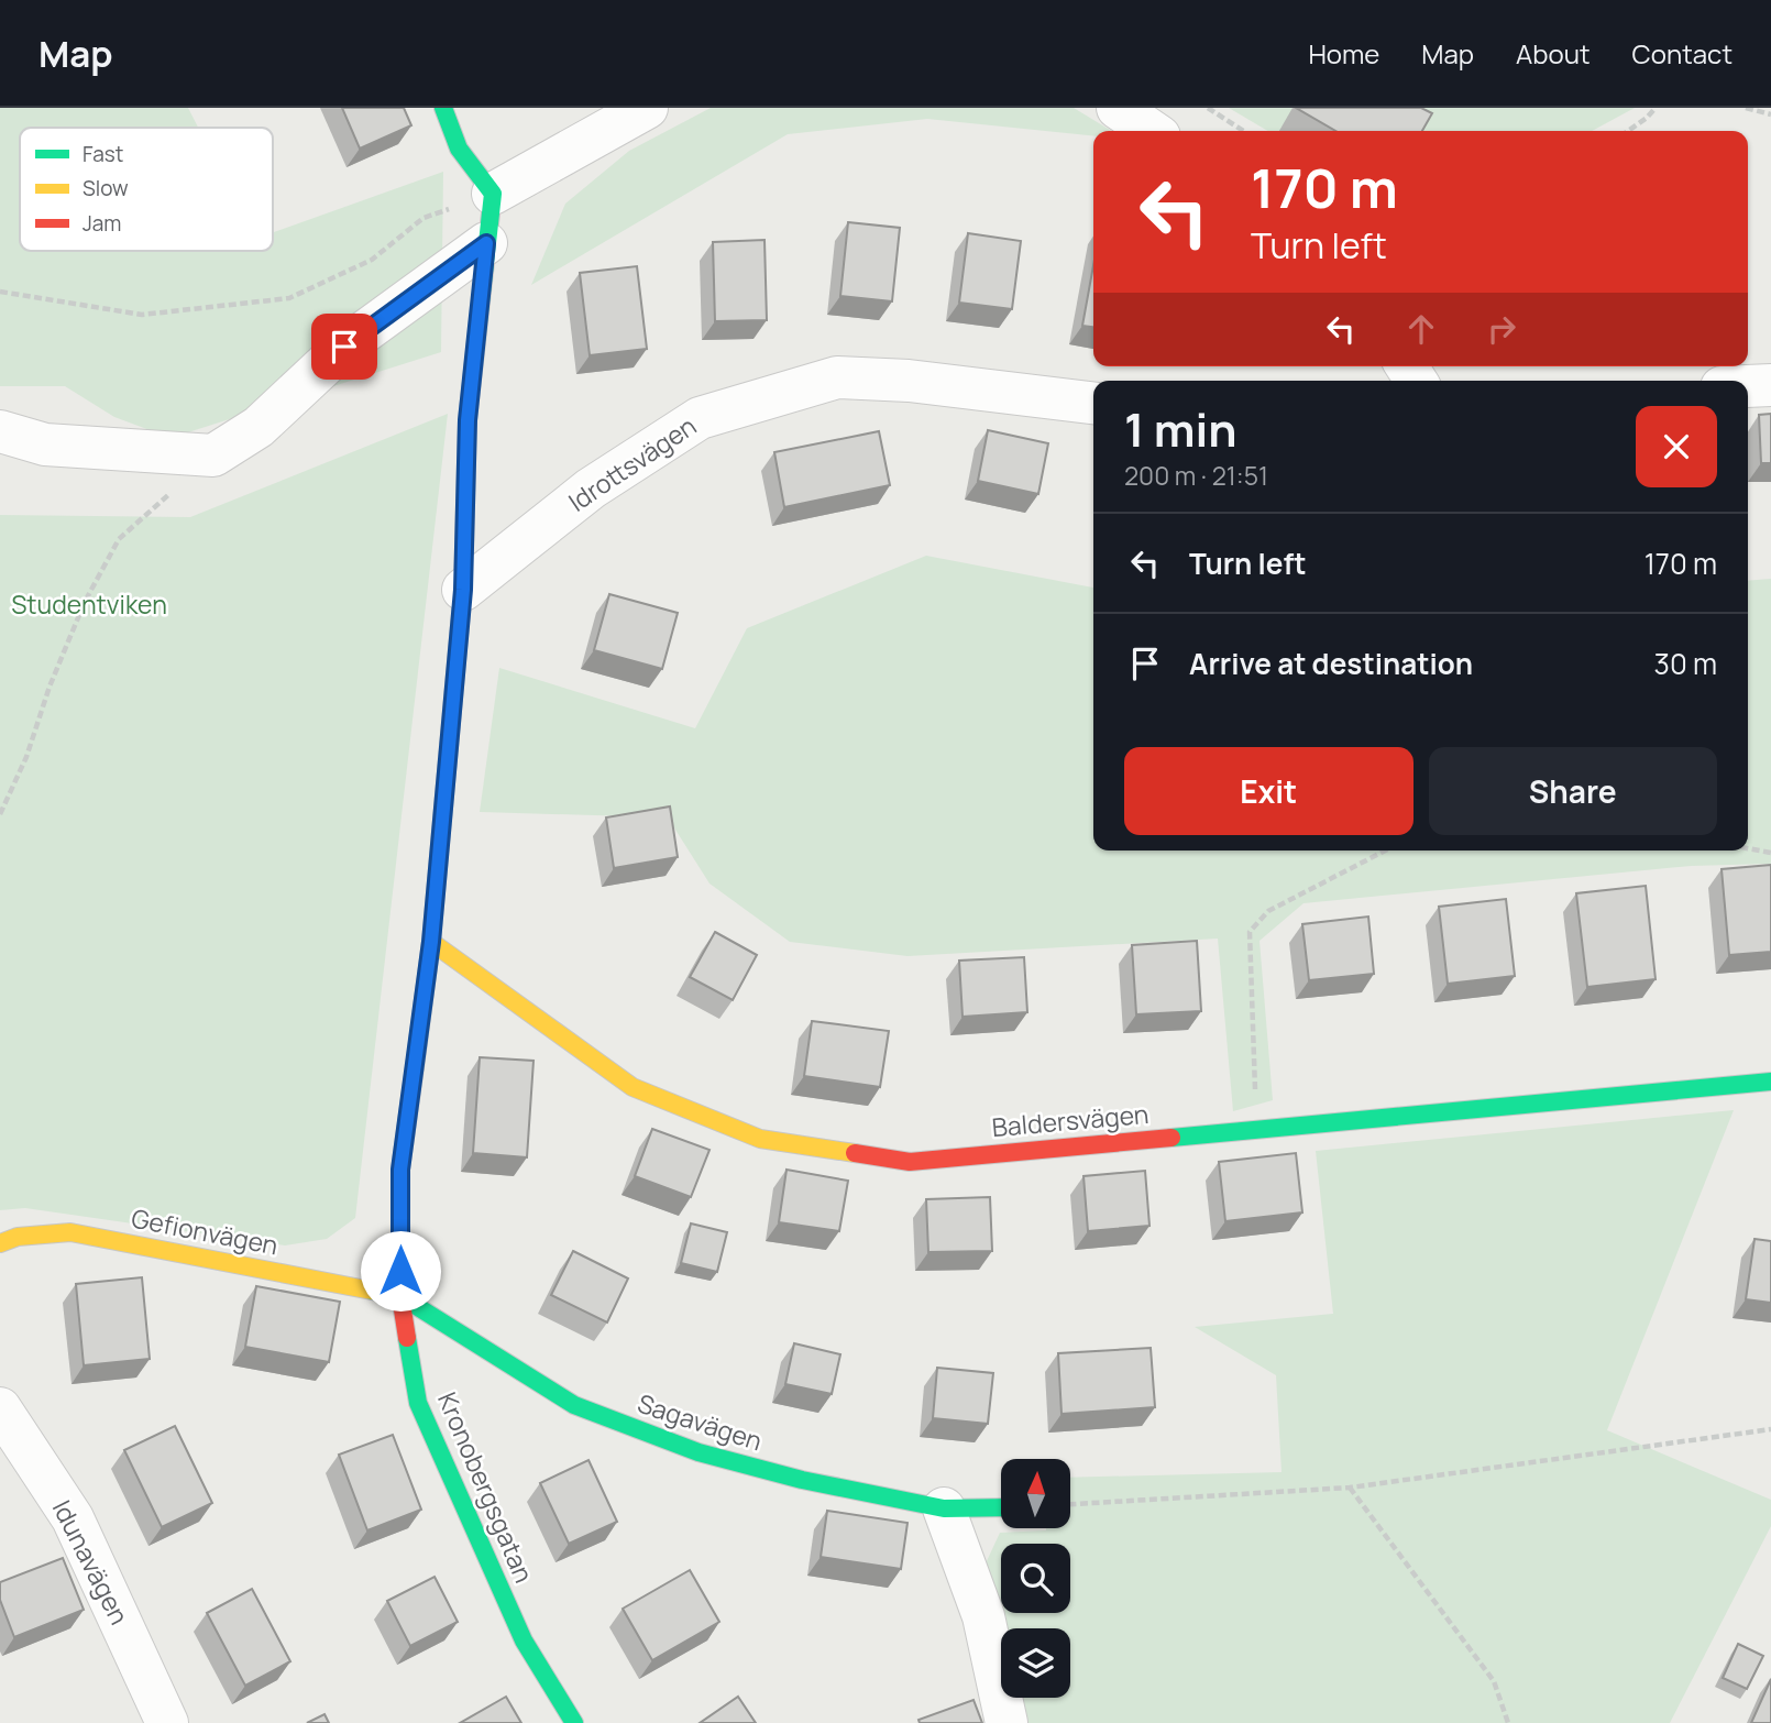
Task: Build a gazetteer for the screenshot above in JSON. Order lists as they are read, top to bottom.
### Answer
{
  "streets": {
    "street": [
      "Idrottsvägen",
      "Baldersvägen",
      "Gefionvägen",
      "Sagavägen",
      "Kronobergsgatan",
      "Idunavägen"
    ]
  },
  "crossings": [
    ["Idrottsvägen", "Kronobergsgatan"],
    ["Baldersvägen", "Kronobergsgatan"],
    ["Gefionvägen", "Sagavägen"],
    ["Gefionvägen", "Kronobergsgatan"],
    ["Sagavägen", "Kronobergsgatan"]
  ],
  "parks": ["Studentviken"],
  "legend": ["Fast", "Slow", "Jam"],
  "north": "top",
  "page": {
    "header": "Map",
    "nav": [
      "Home",
      "Map",
      "About",
      "Contact"
    ],
    "turn": ["170 m", "Turn left"],
    "heading": ["1 min", "200 m · 21:51"],
    "list": [
      {
        "name": "Turn left",
        "value": "170 m"
      },
      {
        "name": "Arrive at destination",
        "value": "30 m"
      }
    ],
    "buttons": ["Exit", "Share"]
  }
}
